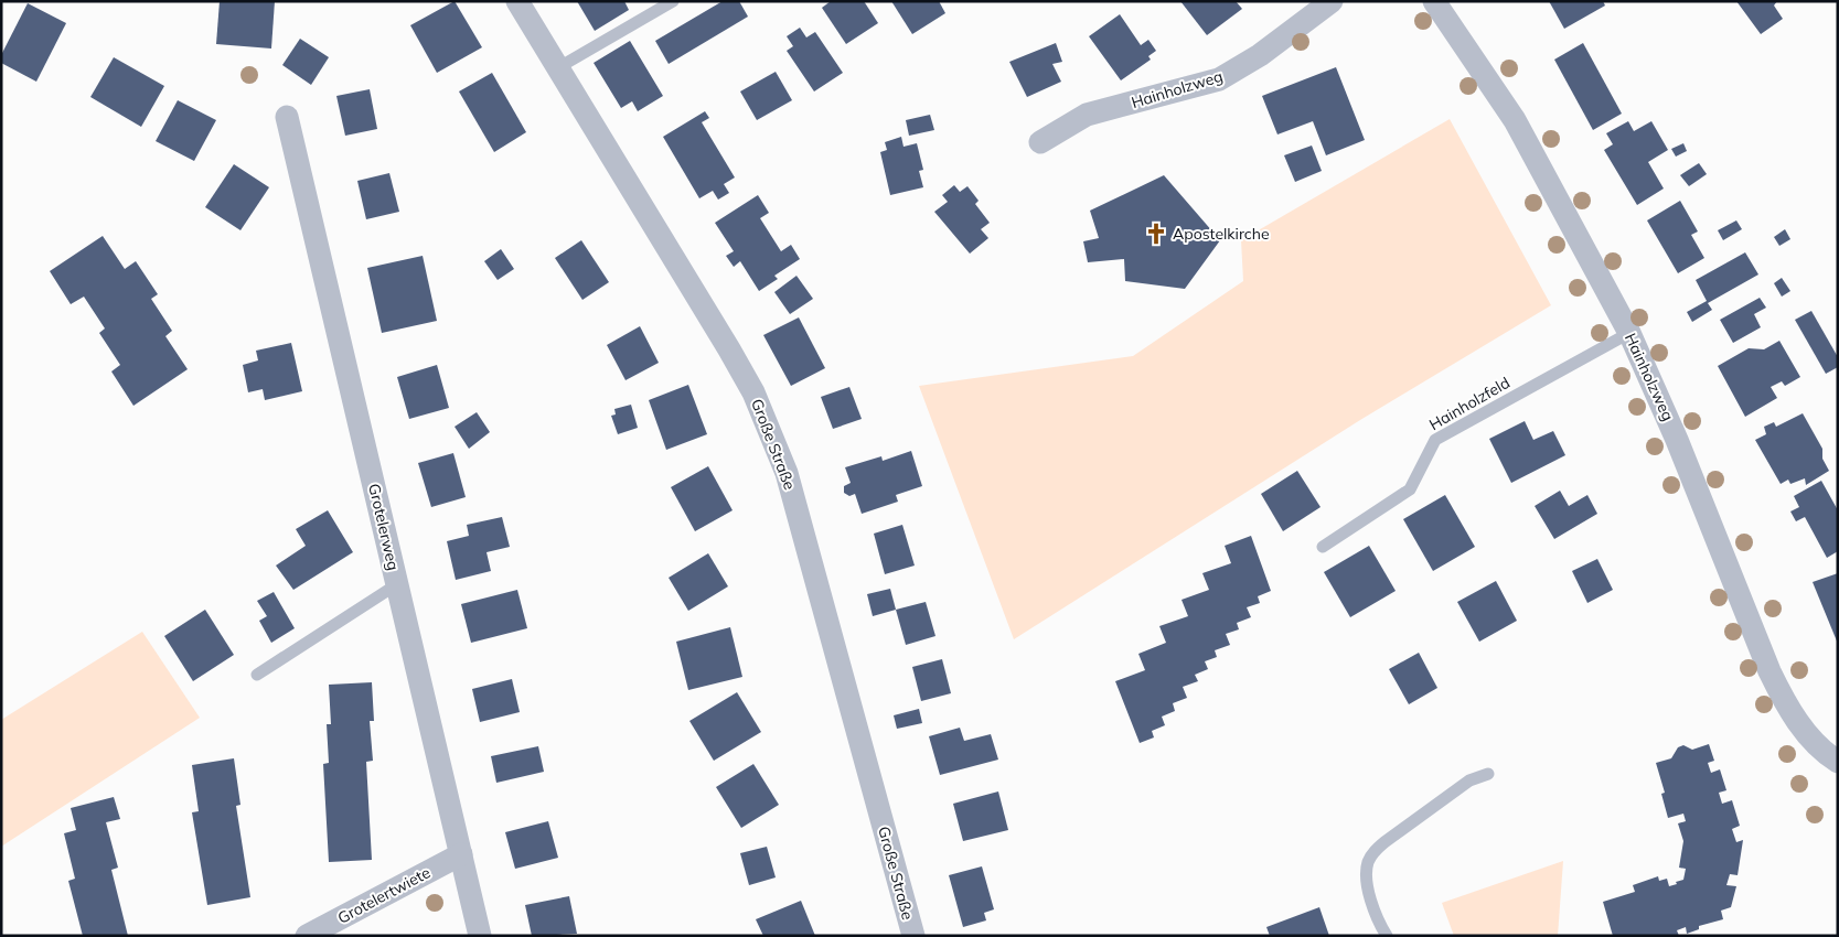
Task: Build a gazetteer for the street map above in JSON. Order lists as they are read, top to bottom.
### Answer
{
  "streets": {
    "street": [
      "Hainholzweg",
      "Große Straße",
      "Grotelerweg",
      "Grotelertwiete"
    ],
    "lane": ["Hainholzfeld"]
  },
  "crossings": [
    ["Hainholzweg", "Hainholzfeld"],
    ["Grotelerweg", "Grotelertwiete"]
  ],
  "places": {
    "church": ["Apostelkirche"]
  }
}
